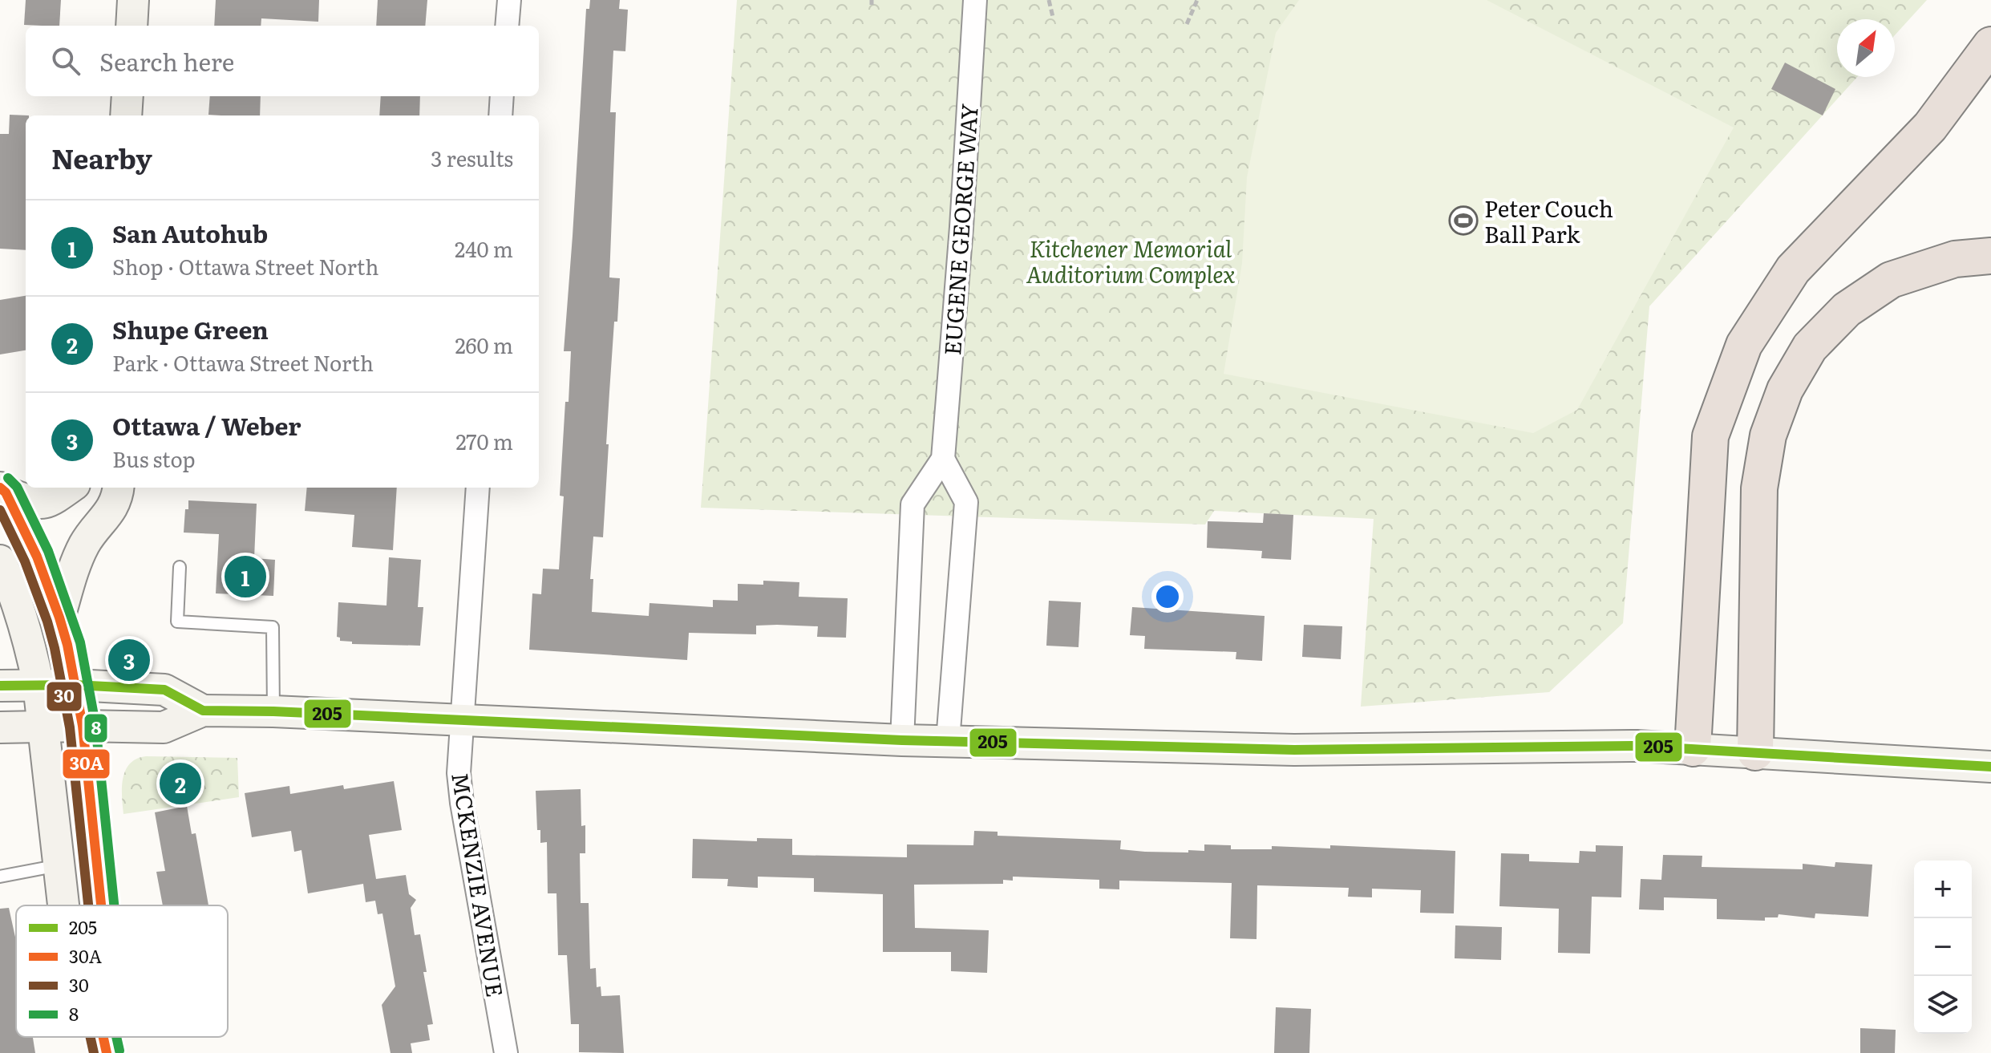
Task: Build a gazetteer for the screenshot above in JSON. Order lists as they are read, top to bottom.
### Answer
{
  "streets": {
    "street": ["EUGENE GEORGE WAY", "MCKENZIE AVENUE"]
  },
  "parks": ["Kitchener Memorial Auditorium Complex"],
  "places": {
    "sports": ["Peter Couch Ball Park"]
  },
  "lines": [
    "transit line 8",
    "transit line 30A",
    "transit line 30",
    "transit line 205"
  ],
  "legend": [
    "205",
    "30A",
    "30",
    "8"
  ],
  "north": "top right",
  "page": {
    "search": "Search here",
    "heading": ["Nearby", "3 results"],
    "list": [
      {
        "mark": "1",
        "name": "San Autohub",
        "note": "Shop · Ottawa Street North",
        "value": "240 m"
      },
      {
        "mark": "2",
        "name": "Shupe Green",
        "note": "Park · Ottawa Street North",
        "value": "260 m"
      },
      {
        "mark": "3",
        "name": "Ottawa / Weber",
        "note": "Bus stop",
        "value": "270 m"
      }
    ],
    "pins": ["1", "3", "2"],
    "map_buttons": ["+", "−"]
  }
}
